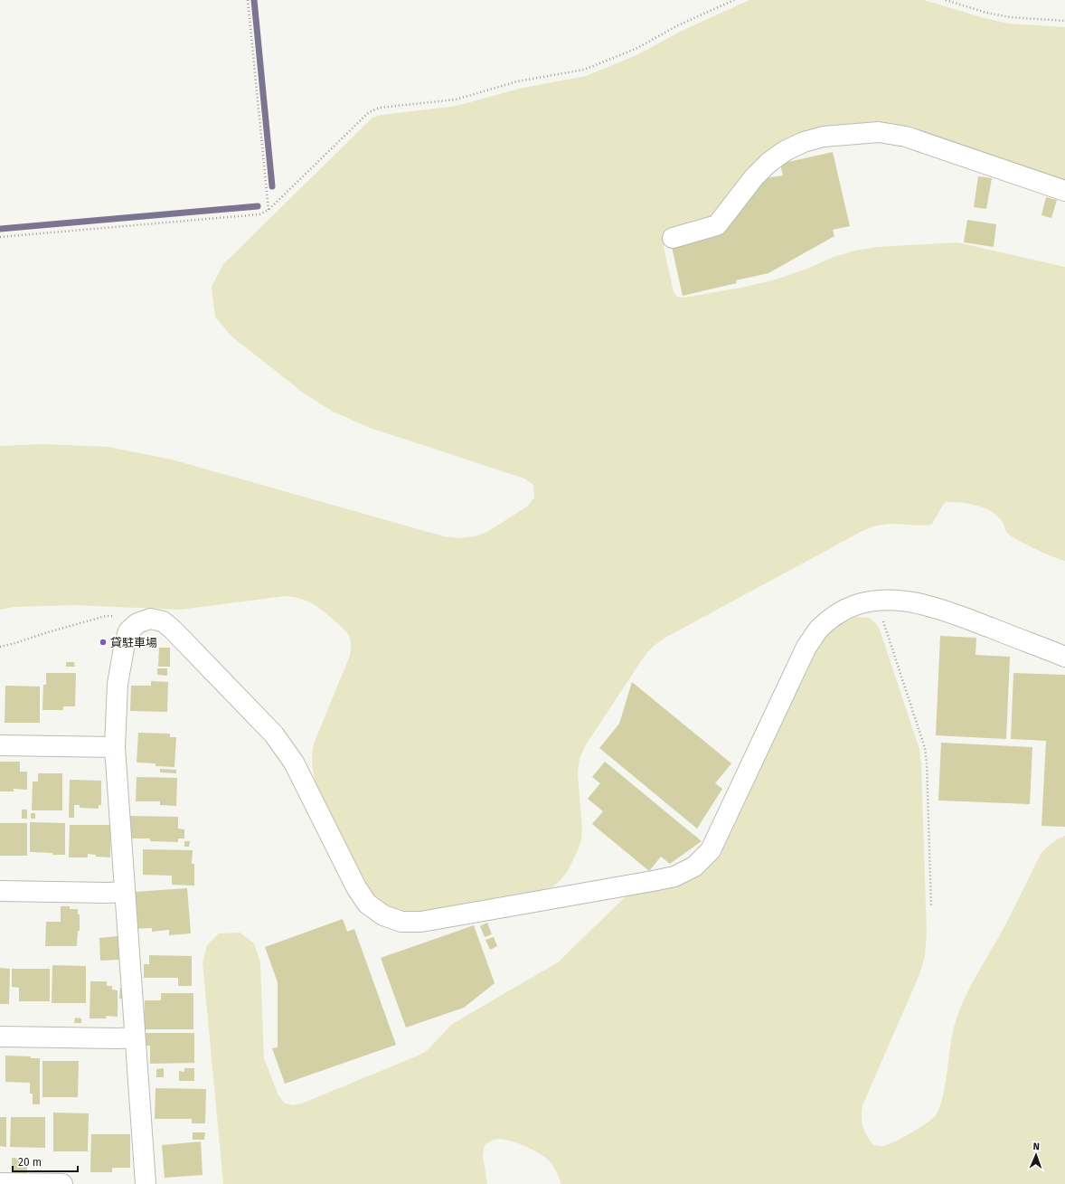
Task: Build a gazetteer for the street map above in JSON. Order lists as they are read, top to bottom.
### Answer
{
  "places": ["貸駐車場"],
  "scale_bar": "20 m",
  "north": "top"
}
